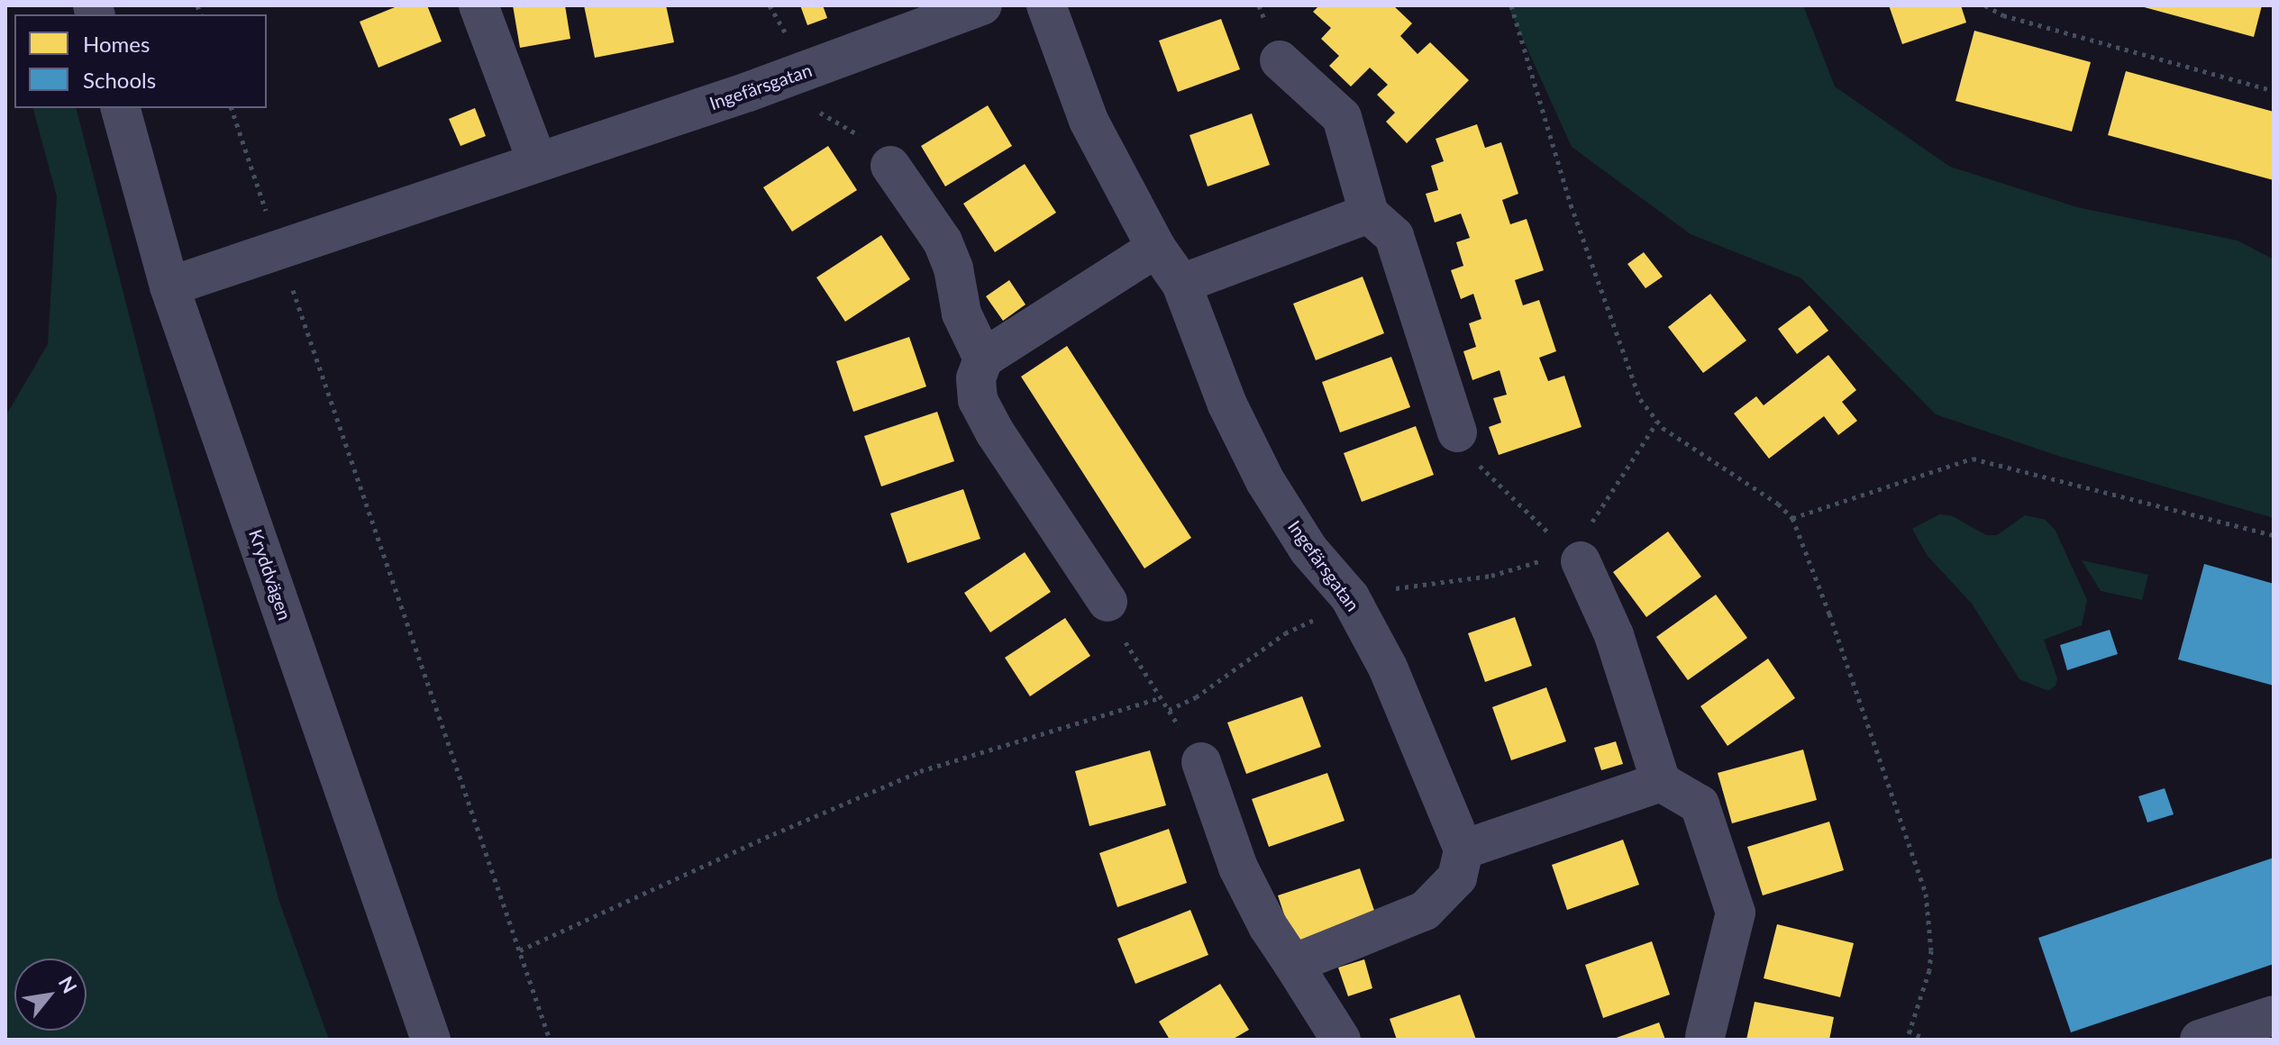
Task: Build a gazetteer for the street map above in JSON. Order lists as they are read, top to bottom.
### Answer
{
  "streets": {
    "street": ["Ingefärsgatan", "Kryddvägen"]
  },
  "crossings": [
    ["Ingefärsgatan", "Kryddvägen"]
  ],
  "legend": ["Homes", "Schools"],
  "north": "top right"
}
